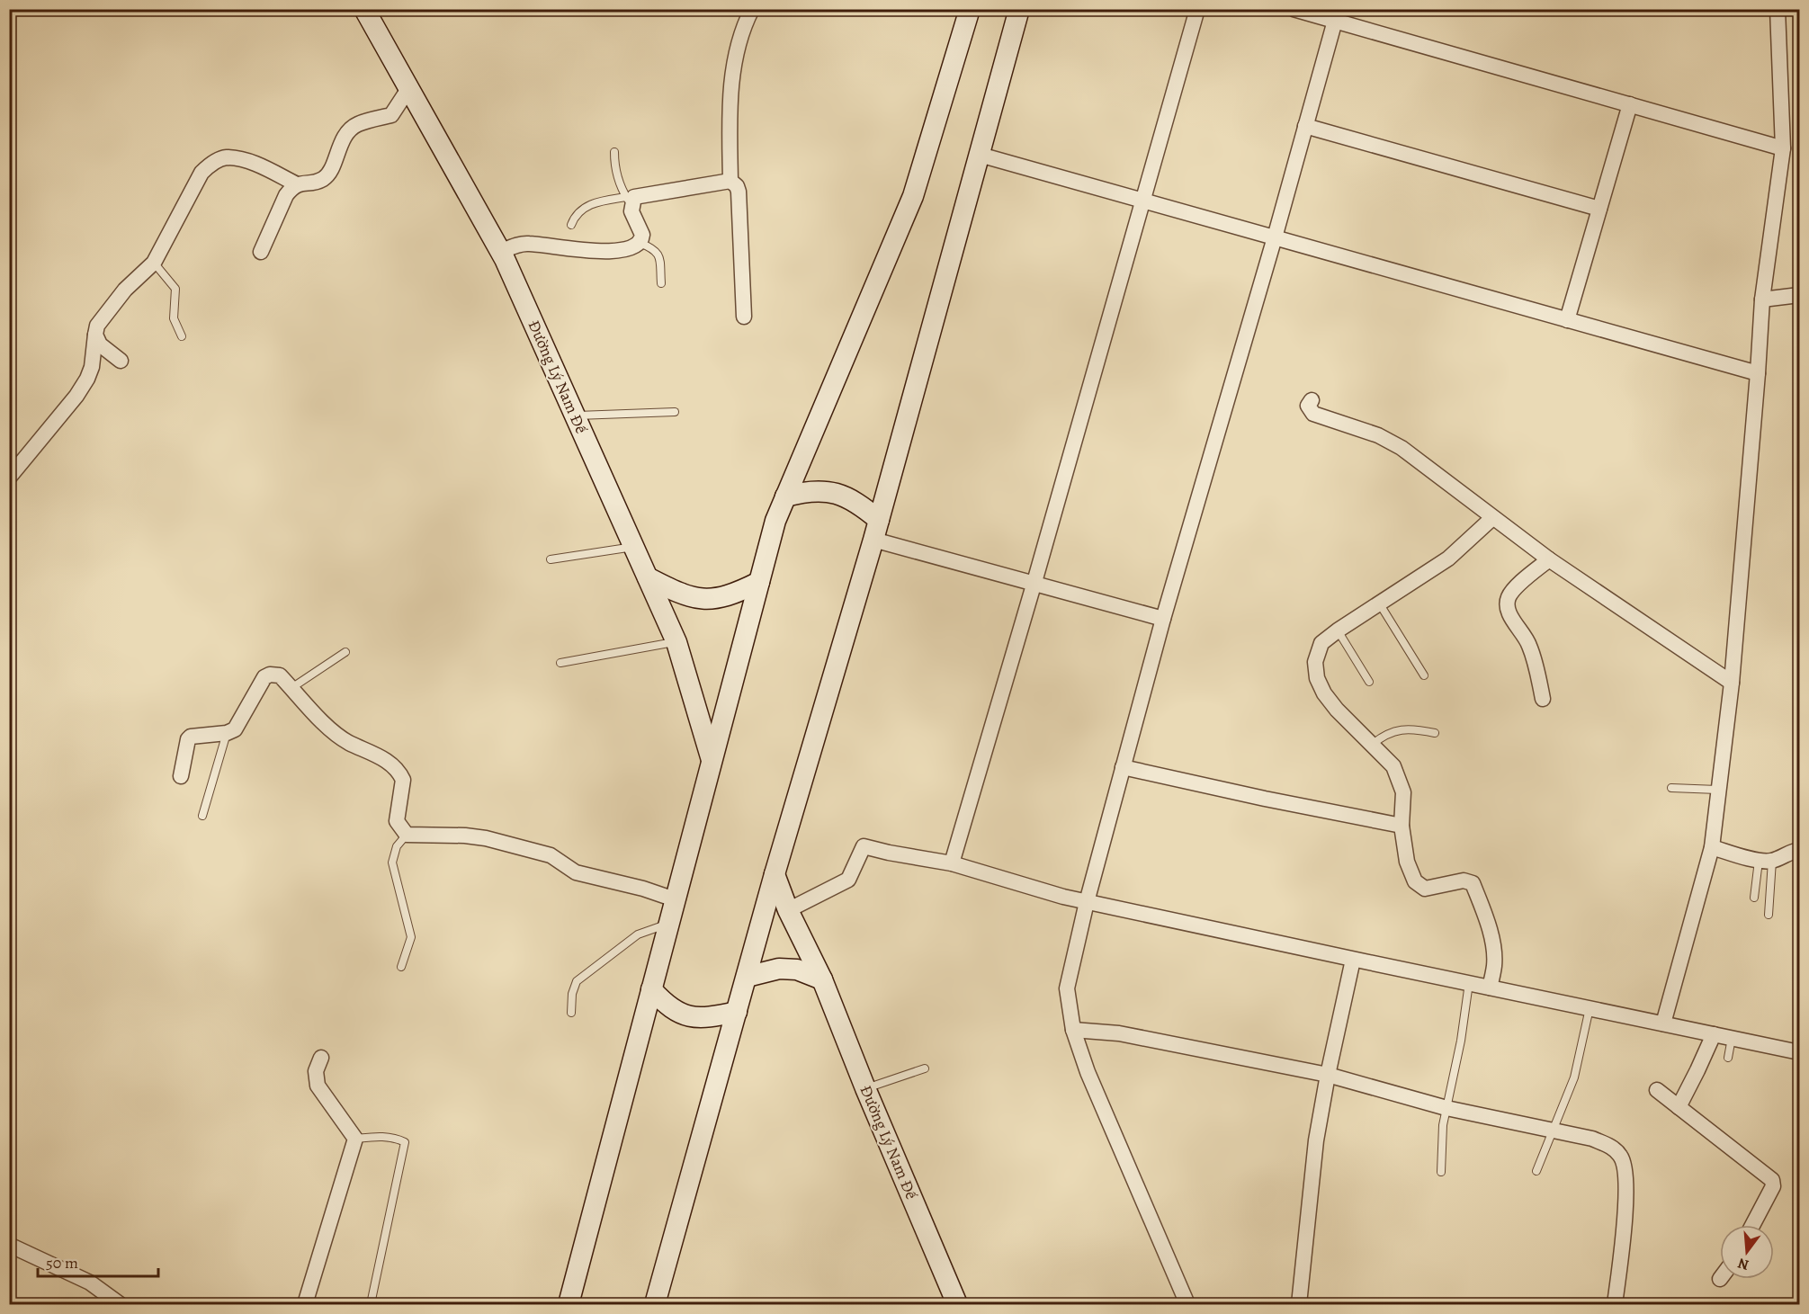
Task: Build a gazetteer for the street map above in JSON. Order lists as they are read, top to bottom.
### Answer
{
  "streets": {
    "street": ["Đường Lý Nam Đế"]
  },
  "scale_bar": "50 m",
  "north": "bottom"
}
